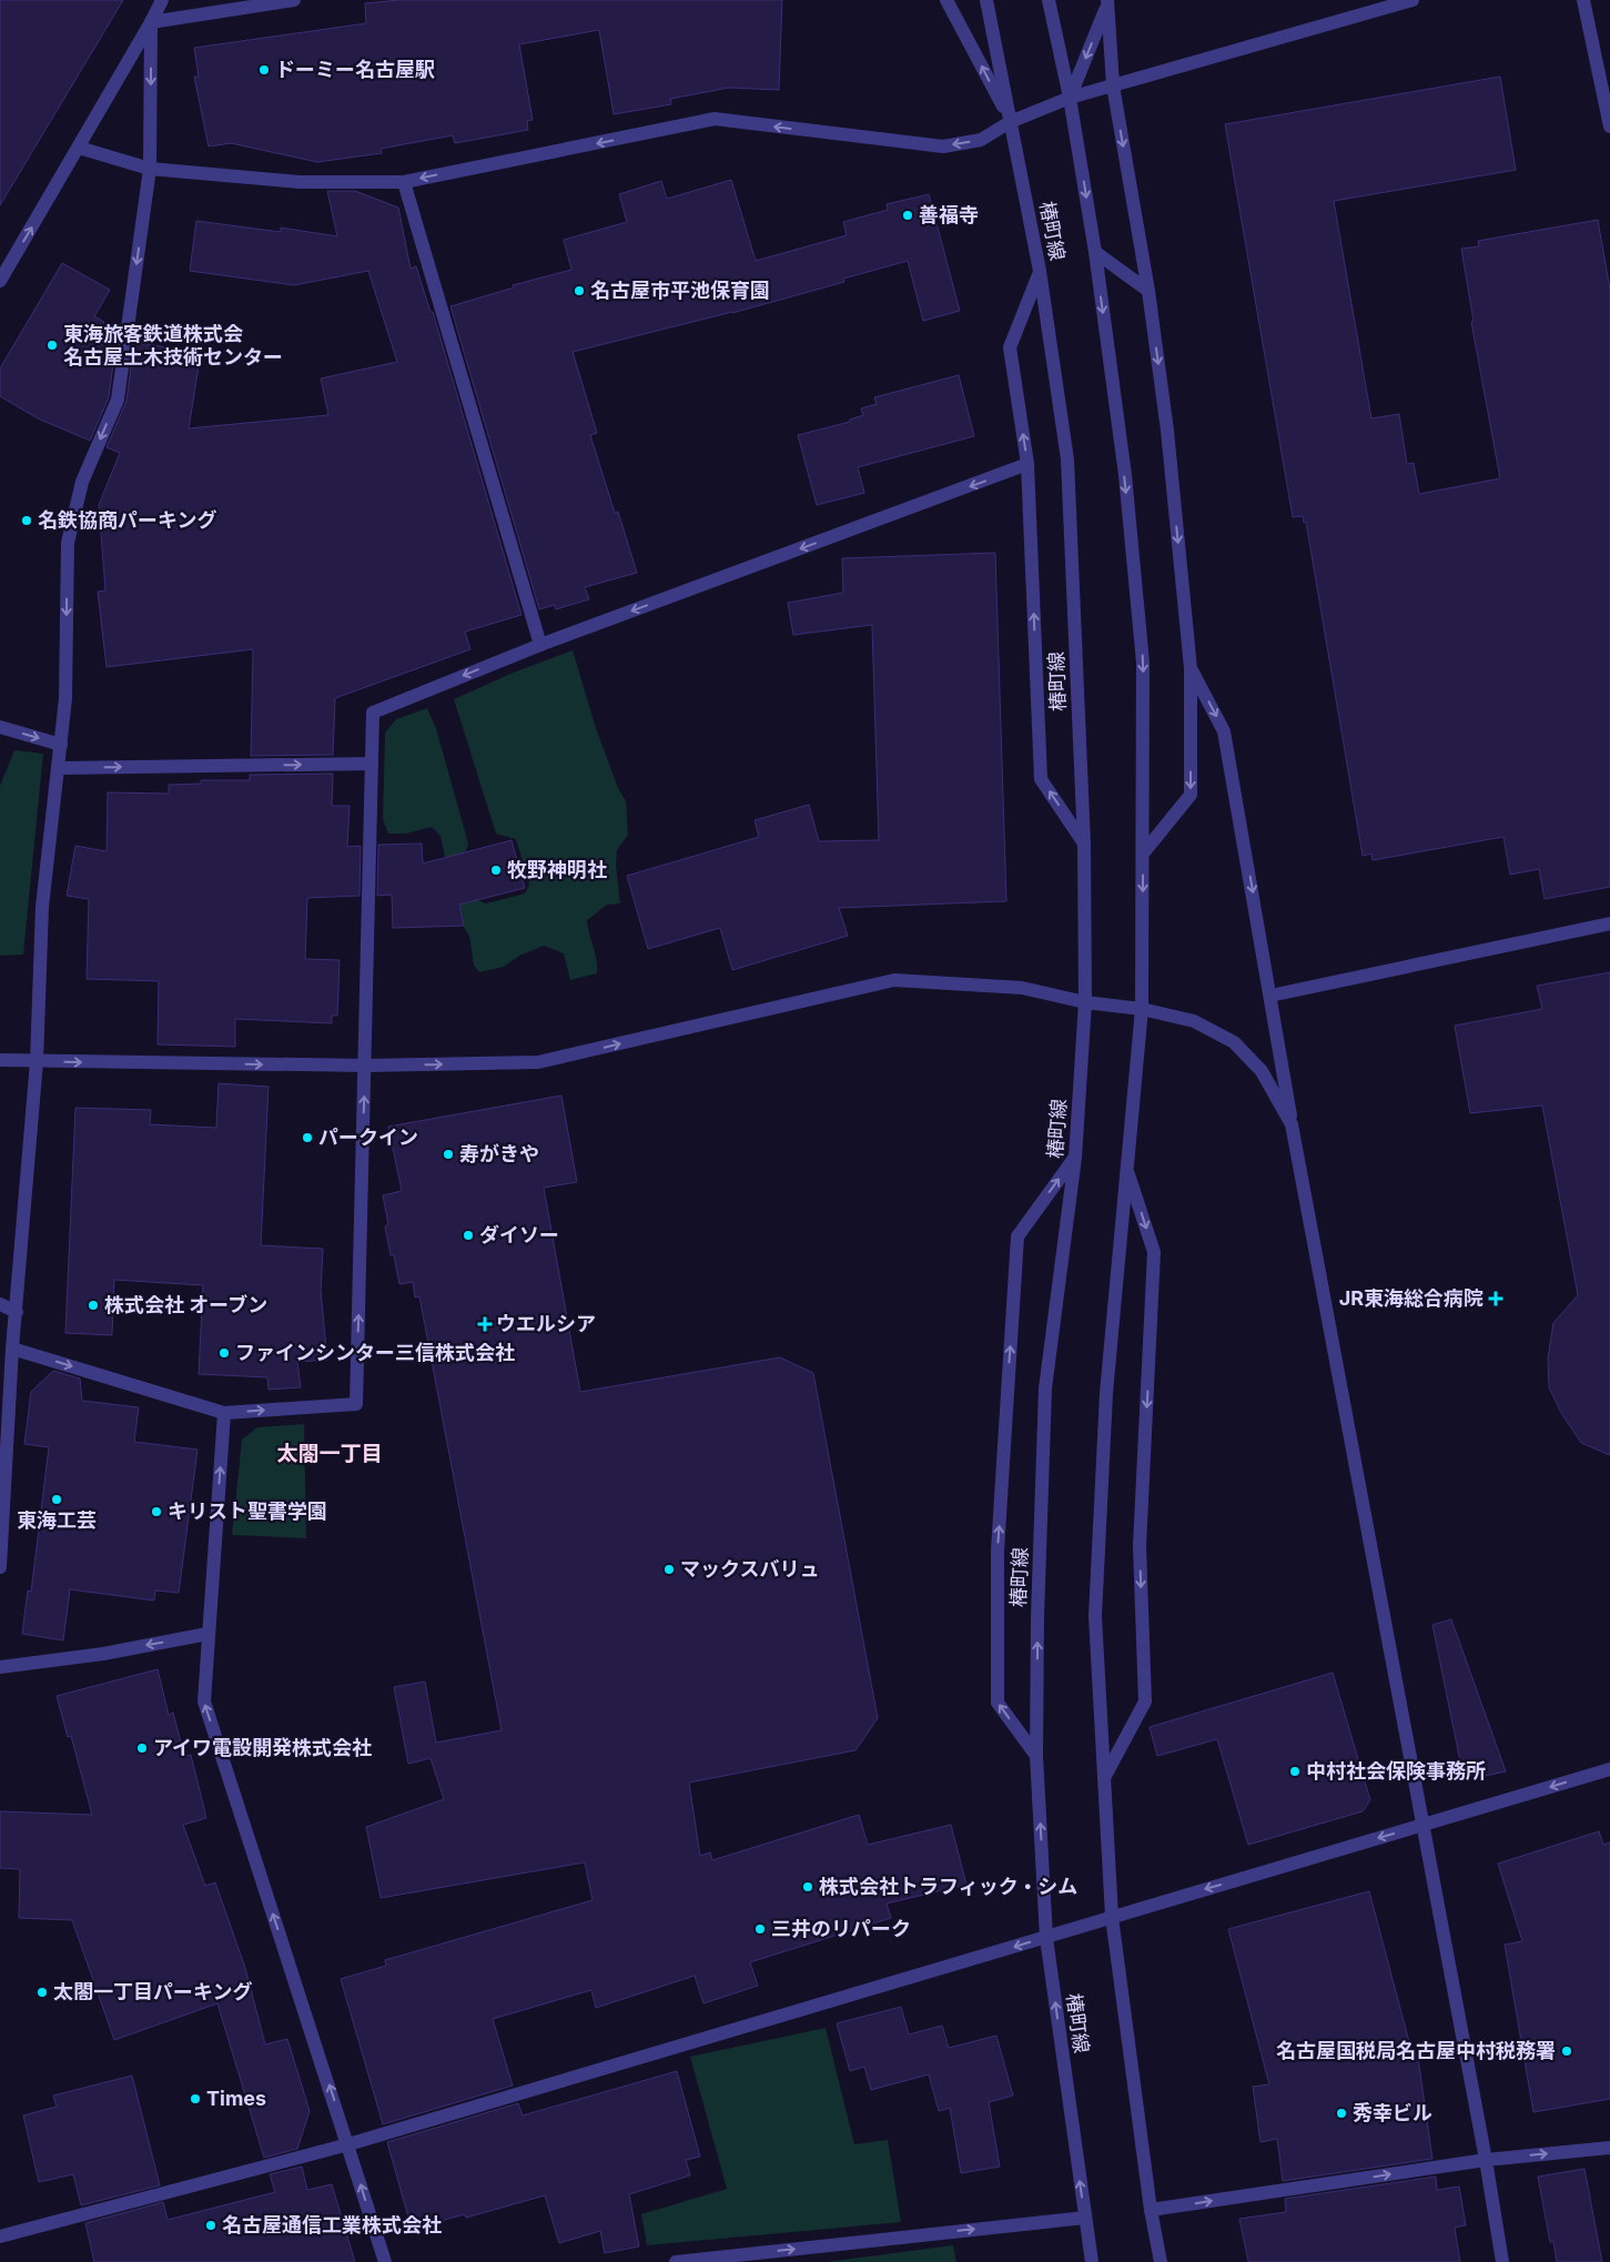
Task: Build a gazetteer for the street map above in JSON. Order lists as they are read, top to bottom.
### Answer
{
  "streets": {
    "street": ["椿町線"]
  },
  "districts": ["太閤一丁目"],
  "places": {
    "other": [
      "ドーミー名古屋駅",
      "善福寺",
      "名古屋市平池保育園",
      "東海旅客鉄道株式会 名古屋土木技術センター",
      "名鉄協商パーキング",
      "牧野神明社",
      "パークイン",
      "寿がきや",
      "ダイソー",
      "株式会社 オーブン",
      "ファインシンター三信株式会社",
      "東海工芸",
      "キリスト聖書学園",
      "マックスバリュ",
      "アイワ電設開発株式会社",
      "中村社会保険事務所",
      "株式会社トラフィック・シム",
      "三井のリパーク",
      "太閤一丁目パーキング",
      "名古屋国税局名古屋中村税務署",
      "Times",
      "秀幸ビル",
      "名古屋通信工業株式会社"
    ],
    "health": ["JR東海総合病院", "ウエルシア"]
  }
}
